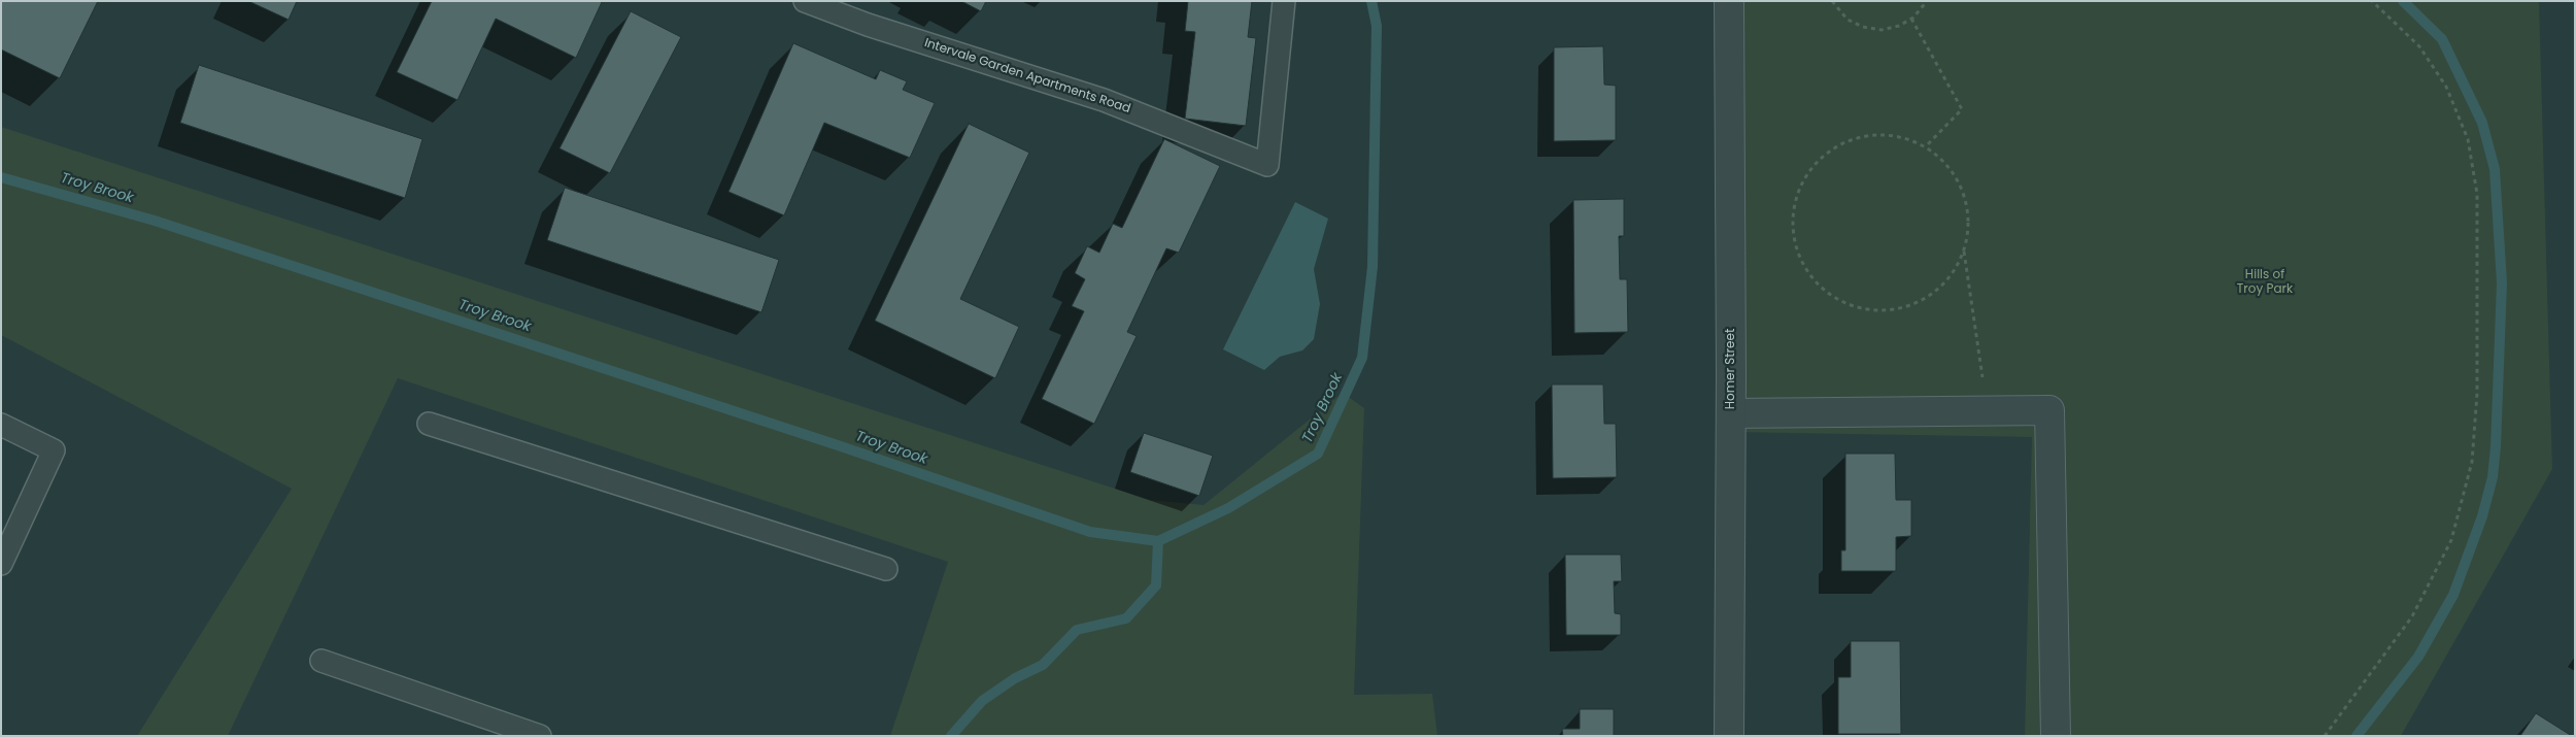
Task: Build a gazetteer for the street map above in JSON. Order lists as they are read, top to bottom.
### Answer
{
  "streets": {
    "street": ["Homer Street"],
    "lane": ["Intervale Garden Apartments Road"]
  },
  "water": ["Troy Brook"],
  "parks": ["Hills of Troy Park"]
}
